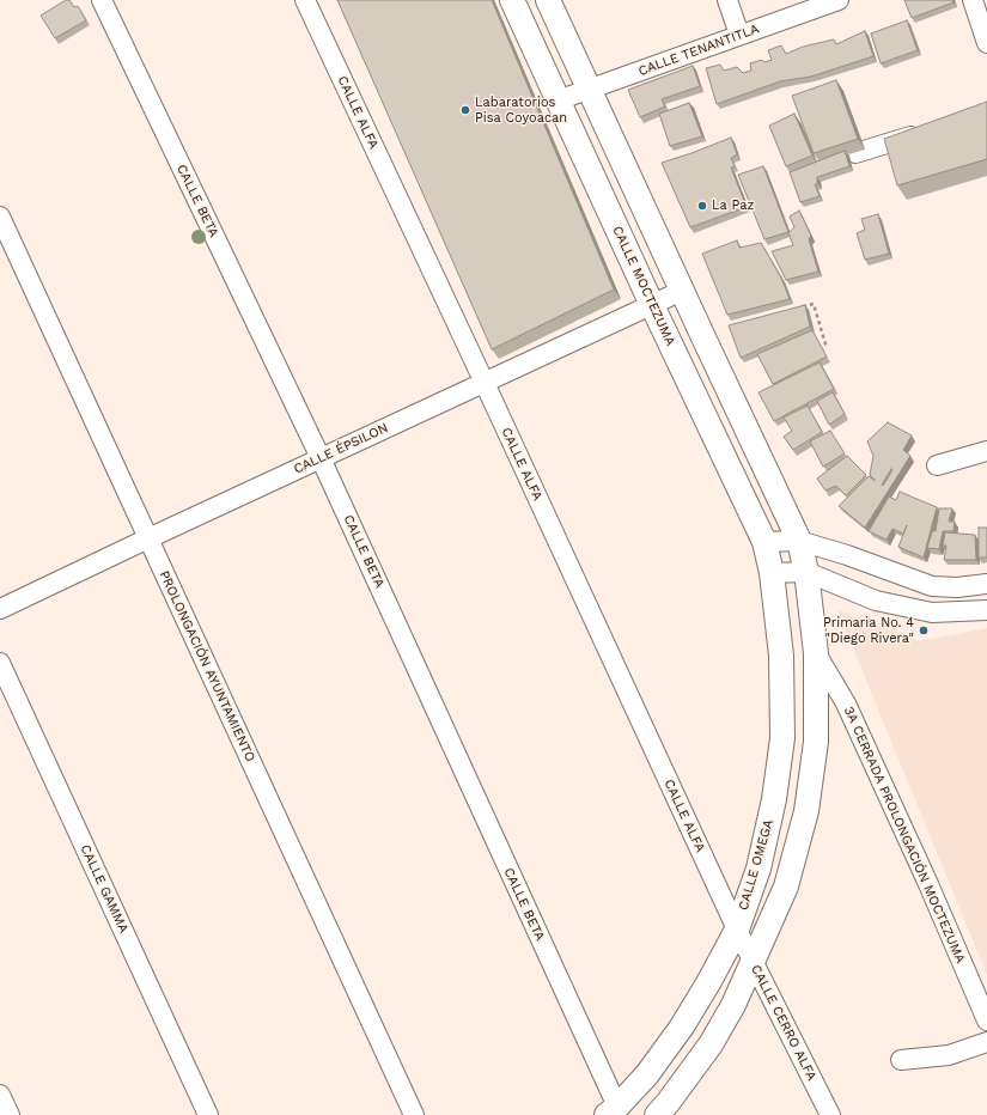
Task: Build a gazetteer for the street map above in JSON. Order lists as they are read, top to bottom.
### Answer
{
  "streets": {
    "street": [
      "CALLE TENANTITLA",
      "CALLE ALFA",
      "CALLE BETA",
      "CALLE MOCTEZUMA",
      "CALLE ÉPSILON",
      "PROLONGACIÓN AYUNTAMIENTO",
      "3A CERRADA PROLONGACIÓN MOCTEZUMA",
      "CALLE OMEGA",
      "CALLE GAMMA",
      "CALLE CERRO ALFA"
    ]
  },
  "crossings": [
    ["CALLE TENANTITLA", "CALLE MOCTEZUMA"],
    ["CALLE ALFA", "CALLE ÉPSILON"],
    ["CALLE ALFA", "CALLE OMEGA"],
    ["CALLE ALFA", "CALLE CERRO ALFA"],
    ["CALLE BETA", "CALLE ÉPSILON"],
    ["CALLE BETA", "CALLE OMEGA"],
    ["CALLE MOCTEZUMA", "CALLE ÉPSILON"],
    ["CALLE MOCTEZUMA", "CALLE OMEGA"],
    ["CALLE ÉPSILON", "PROLONGACIÓN AYUNTAMIENTO"],
    ["CALLE OMEGA", "CALLE CERRO ALFA"]
  ],
  "places": ["Labaratorios Pisa Coyoacan", "La Paz", "Primaria No. 4 \"Diego Rivera\""]
}
